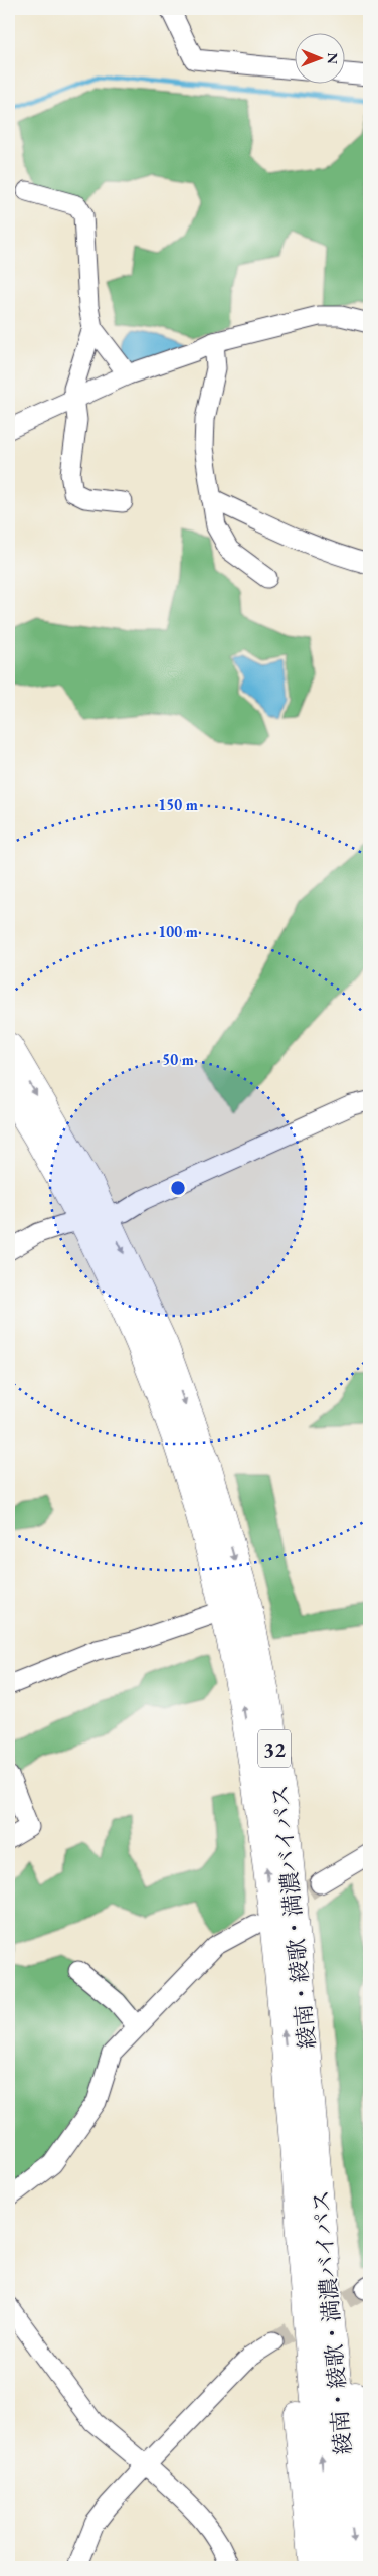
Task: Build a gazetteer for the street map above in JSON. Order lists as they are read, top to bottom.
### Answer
{
  "streets": {
    "highway": ["32", "綾南・綾歌・満濃バイパス"]
  },
  "north": "right",
  "rings": ["150 m", "100 m", "50 m"]
}
